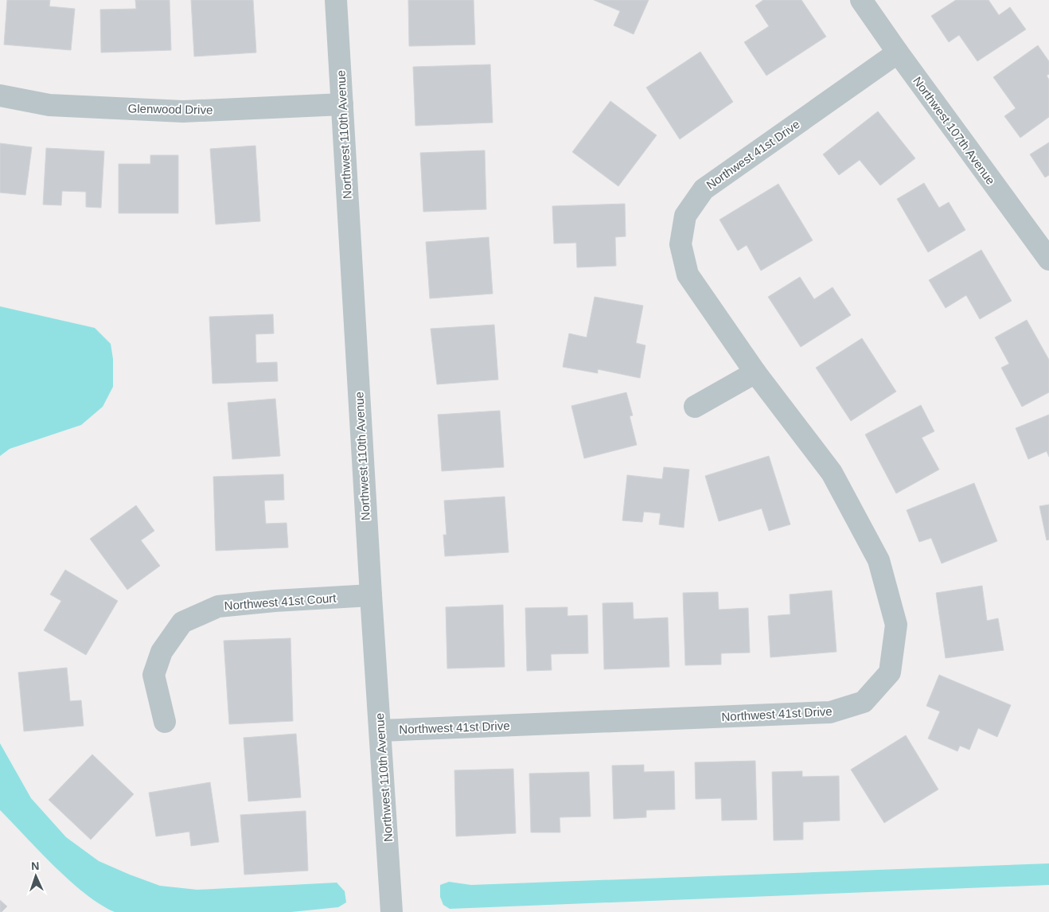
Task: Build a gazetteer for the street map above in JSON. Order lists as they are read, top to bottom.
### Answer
{
  "streets": {
    "street": [
      "Glenwood Drive",
      "Northwest 107th Avenue",
      "Northwest 110th Avenue",
      "Northwest 41st Drive",
      "Northwest 41st Court"
    ]
  },
  "crossings": [
    ["Glenwood Drive", "Northwest 110th Avenue"],
    ["Northwest 107th Avenue", "Northwest 41st Drive"],
    ["Northwest 110th Avenue", "Northwest 41st Drive"],
    ["Northwest 110th Avenue", "Northwest 41st Court"]
  ],
  "north": "top"
}
